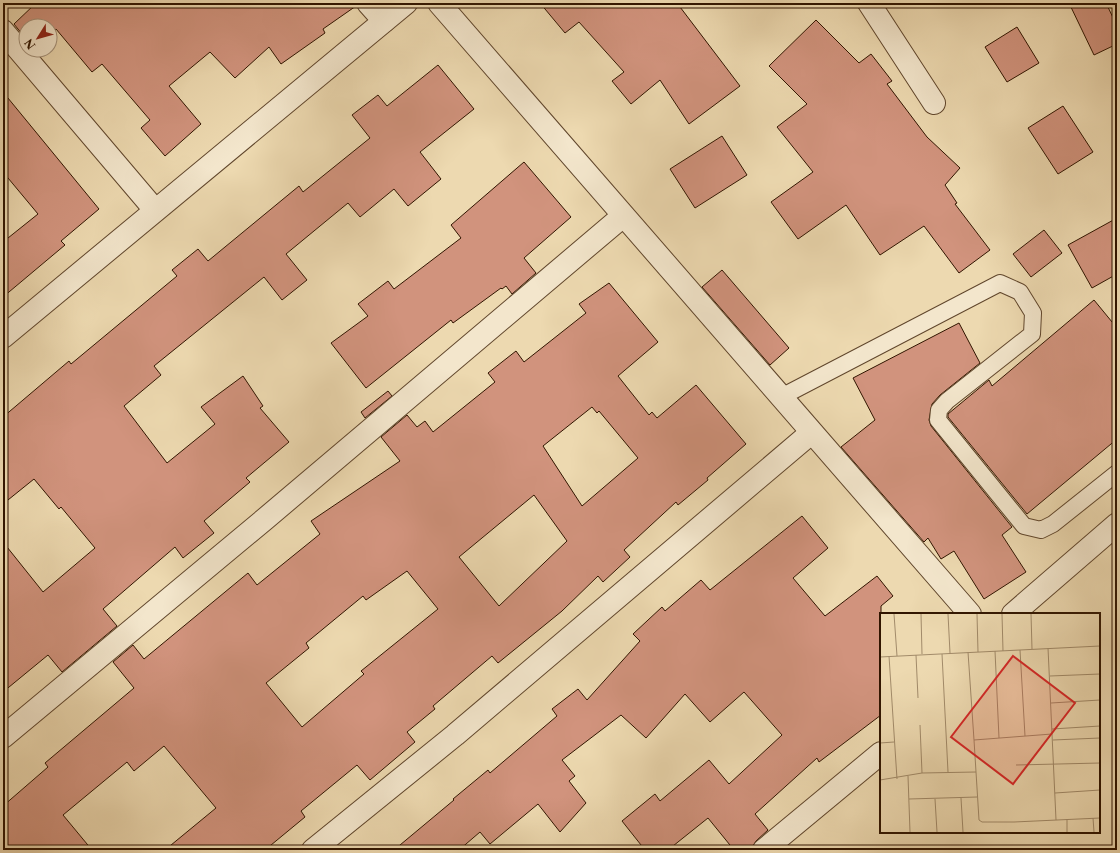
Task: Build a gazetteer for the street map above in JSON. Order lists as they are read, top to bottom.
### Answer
{
  "north": "bottom left"
}
